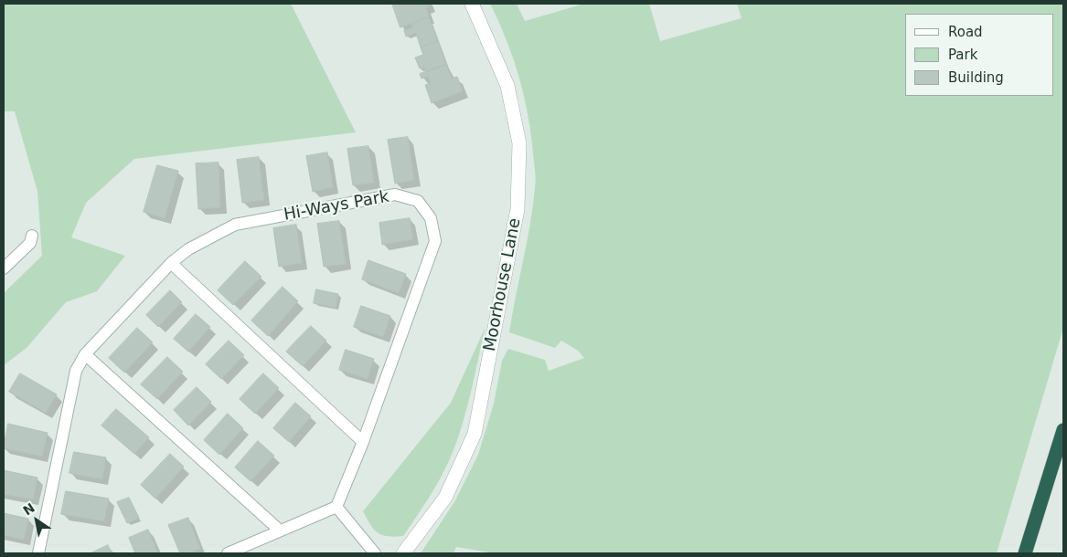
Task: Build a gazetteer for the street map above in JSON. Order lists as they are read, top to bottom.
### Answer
{
  "streets": {
    "street": ["Moorhouse Lane"],
    "lane": ["Hi-Ways Park"]
  },
  "legend": ["Road", "Park", "Building"],
  "north": "top left"
}
